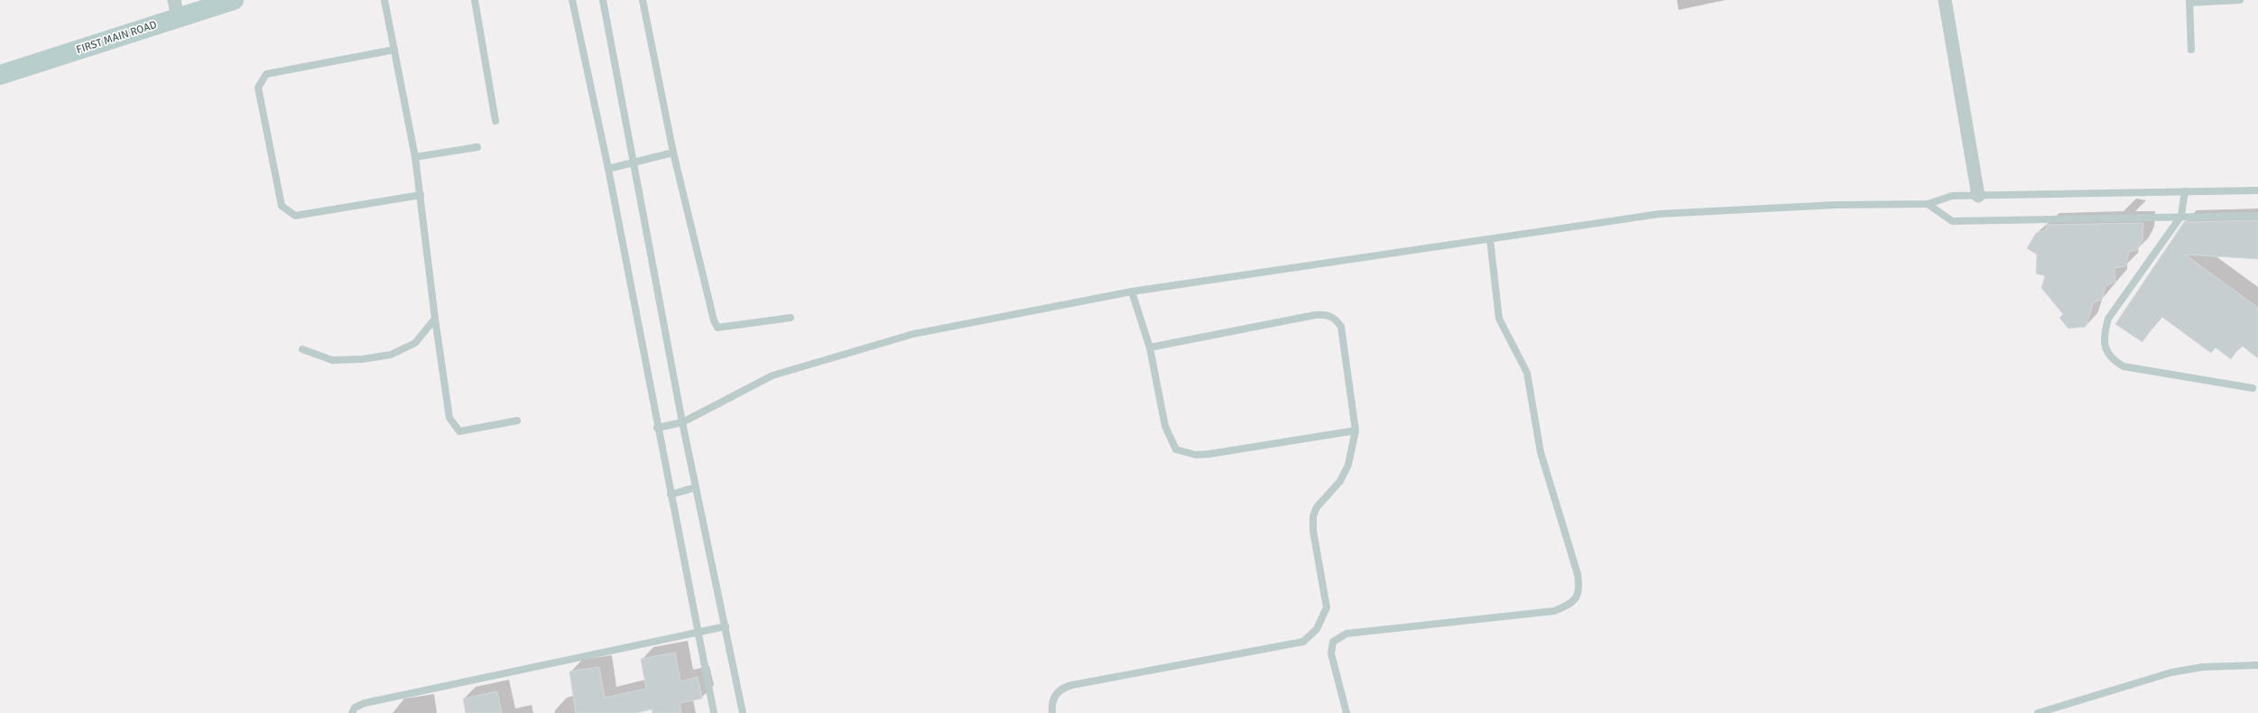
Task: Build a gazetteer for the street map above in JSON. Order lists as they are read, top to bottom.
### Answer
{
  "streets": {
    "street": ["FIRST MAIN ROAD"]
  }
}
